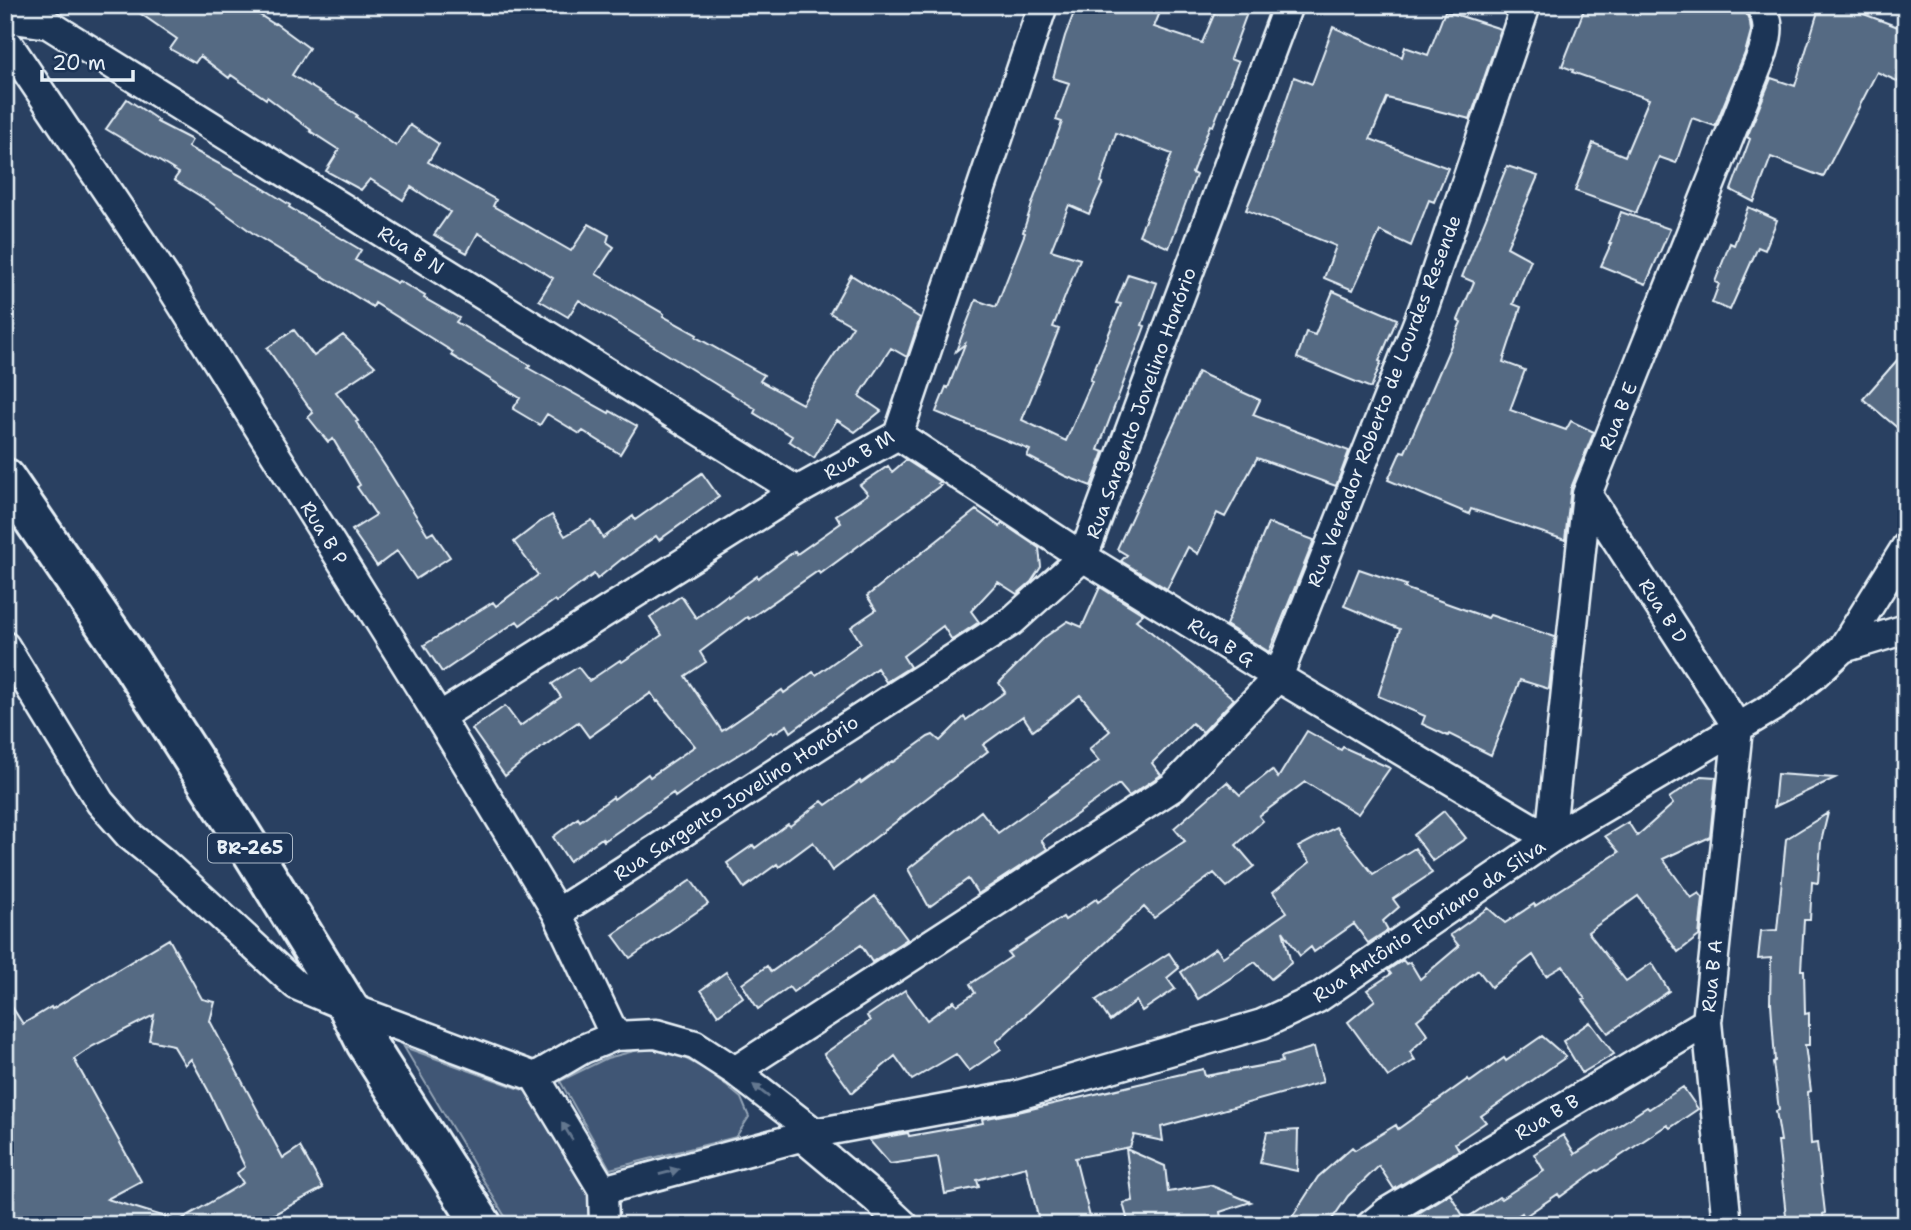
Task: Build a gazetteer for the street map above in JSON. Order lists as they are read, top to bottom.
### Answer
{
  "streets": {
    "highway": ["BR-265"],
    "street": [
      "Rua B N",
      "Rua Vereador Roberto de Lourdes Resende",
      "Rua Sargento Jovelino Honório",
      "Rua B E",
      "Rua B M",
      "Rua B P",
      "Rua B D",
      "Rua B G",
      "Rua Antônio Floriano da Silva",
      "Rua B A",
      "Rua B B"
    ]
  },
  "crossings": [
    ["Rua B N", "Rua B M"],
    ["Rua B N", "Rua B P"],
    ["Rua Vereador Roberto de Lourdes Resende", "Rua B G"],
    ["Rua Sargento Jovelino Honório", "Rua B P"],
    ["Rua Sargento Jovelino Honório", "Rua B G"],
    ["Rua B E", "Rua B D"],
    ["Rua B E", "Rua B G"],
    ["Rua B E", "Rua Antônio Floriano da Silva"],
    ["Rua B M", "Rua B P"],
    ["Rua B M", "Rua B G"],
    ["Rua B D", "Rua Antônio Floriano da Silva"],
    ["Rua B D", "Rua B A"],
    ["Rua B G", "Rua Antônio Floriano da Silva"],
    ["Rua Antônio Floriano da Silva", "Rua B A"],
    ["Rua B A", "Rua B B"]
  ],
  "scale_bar": "20 m"
}
